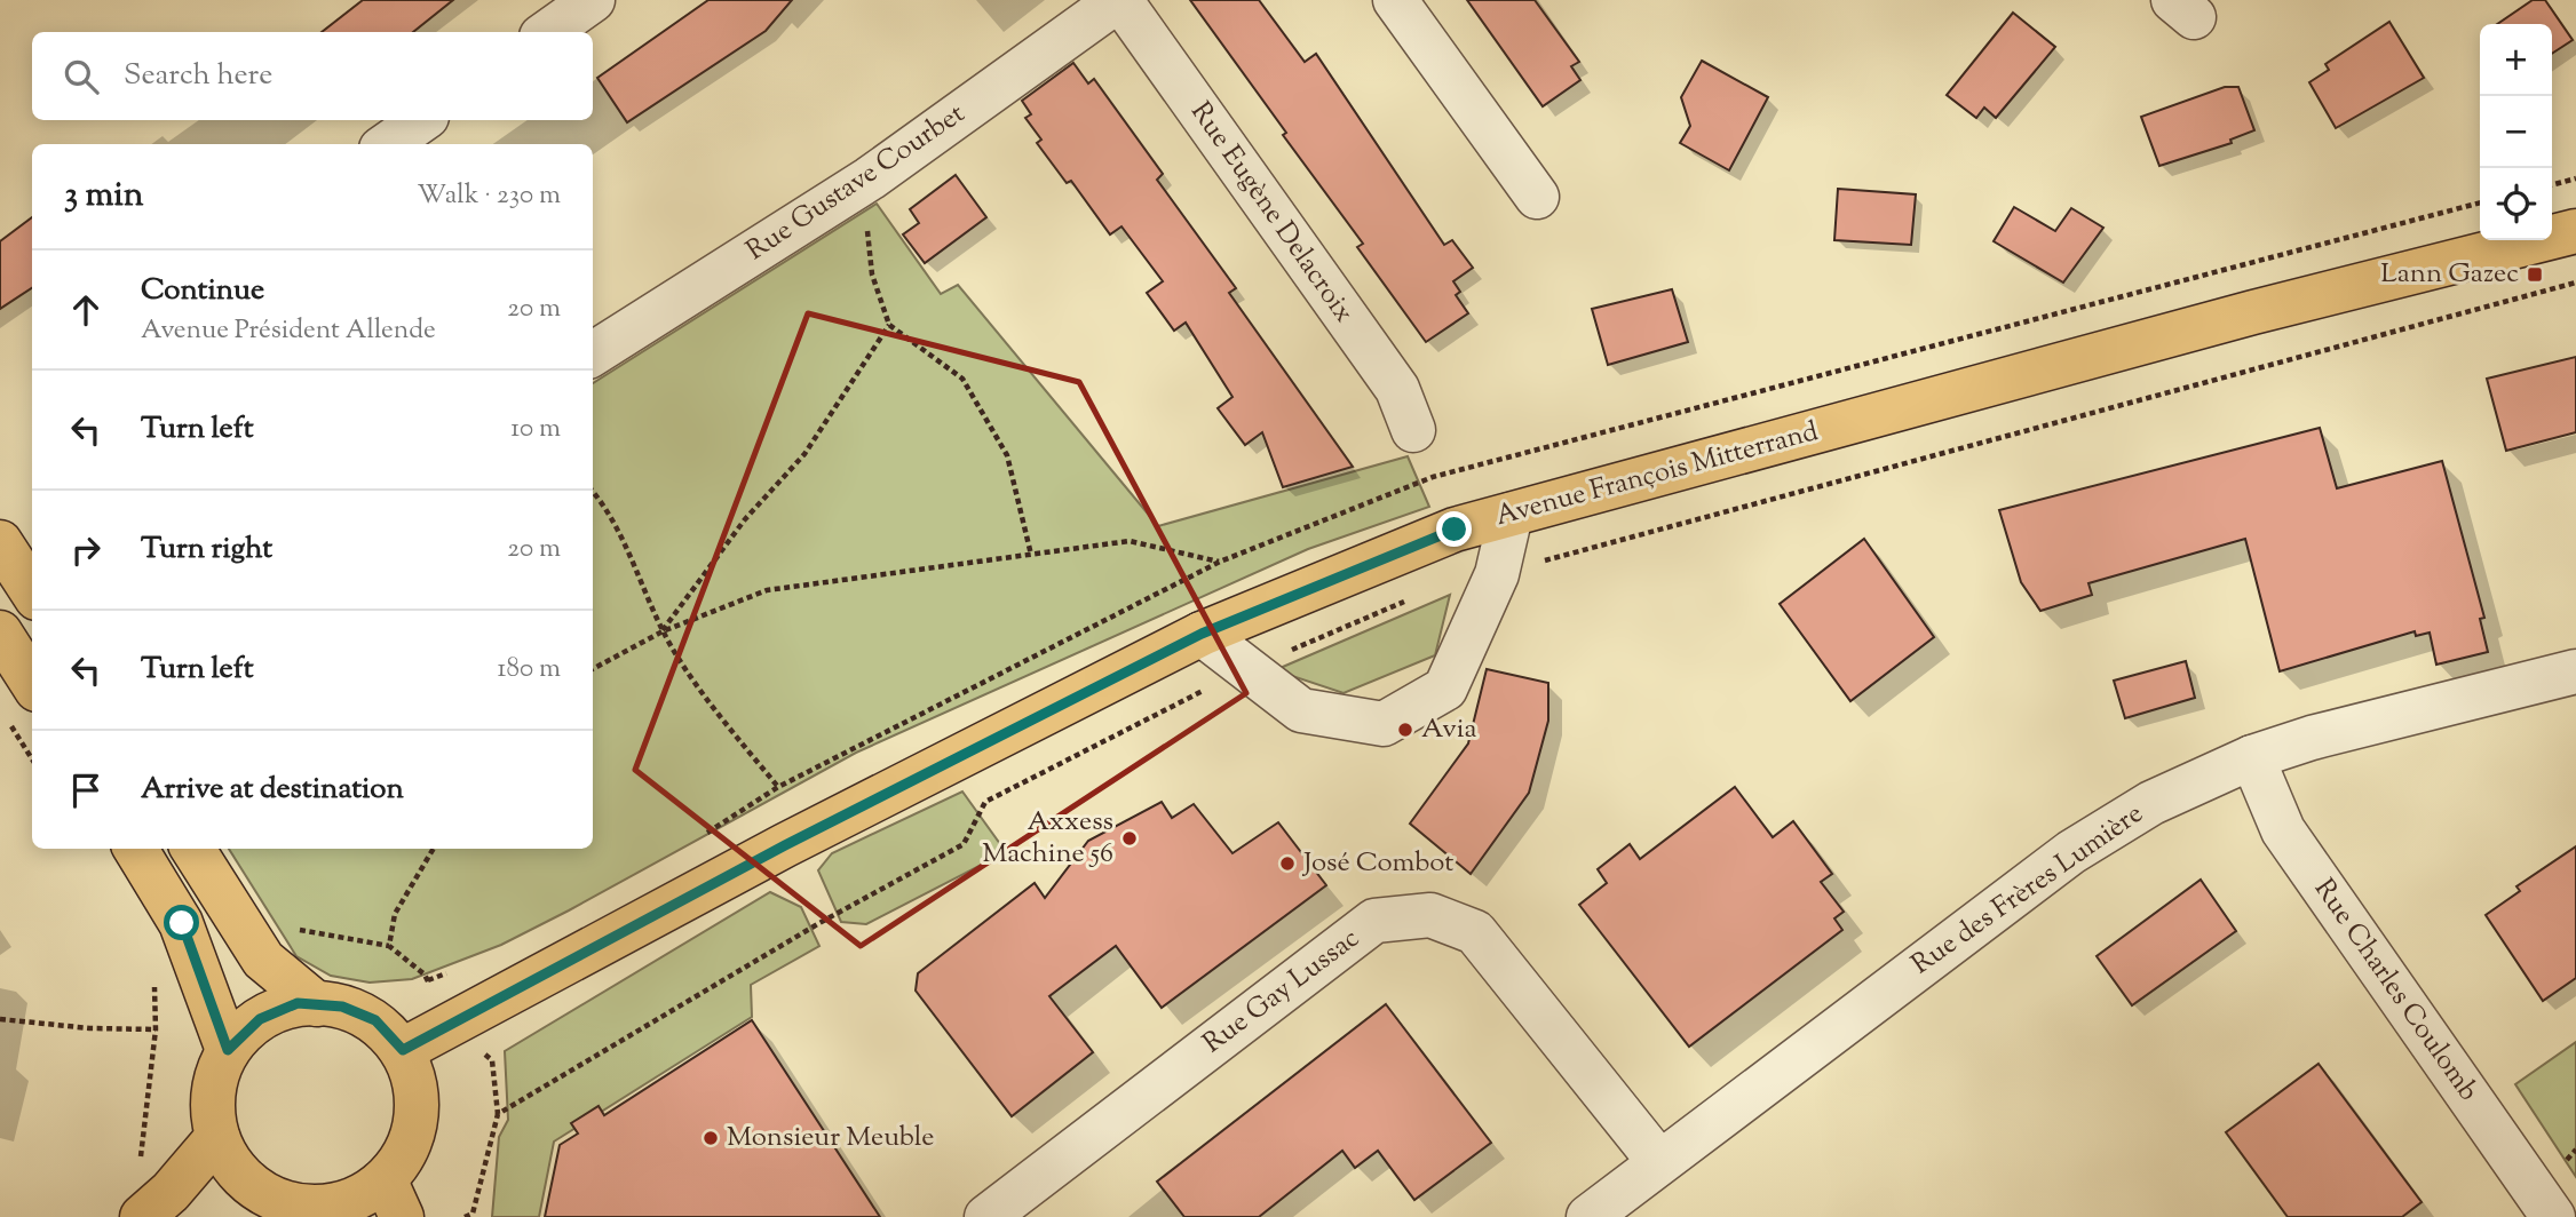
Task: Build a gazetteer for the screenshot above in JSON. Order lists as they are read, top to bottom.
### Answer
{
  "streets": {
    "main road": ["Avenue François Mitterrand"],
    "street": [
      "Rue Gustave Courbet",
      "Rue Eugène Delacroix",
      "Rue des Frères Lumière",
      "Rue Charles Coulomb",
      "Rue Gay Lussac"
    ]
  },
  "crossings": [
    ["Rue Gustave Courbet", "Rue Eugène Delacroix"],
    ["Rue des Frères Lumière", "Rue Charles Coulomb"],
    ["Rue des Frères Lumière", "Rue Gay Lussac"]
  ],
  "places": {
    "transit": ["Lann Gazec"],
    "other": [
      "Avia",
      "Axxess Machine 56",
      "José Combot",
      "Monsieur Meuble"
    ]
  },
  "page": {
    "map_buttons": ["+", "−"],
    "search": "Search here",
    "heading": ["3 min", "Walk · 230 m"],
    "list": [
      ["Continue", "Avenue Président Allende", "20 m"],
      ["Turn left", "10 m"],
      ["Turn right", "20 m"],
      ["Turn left", "180 m"],
      "Arrive at destination"
    ]
  }
}
